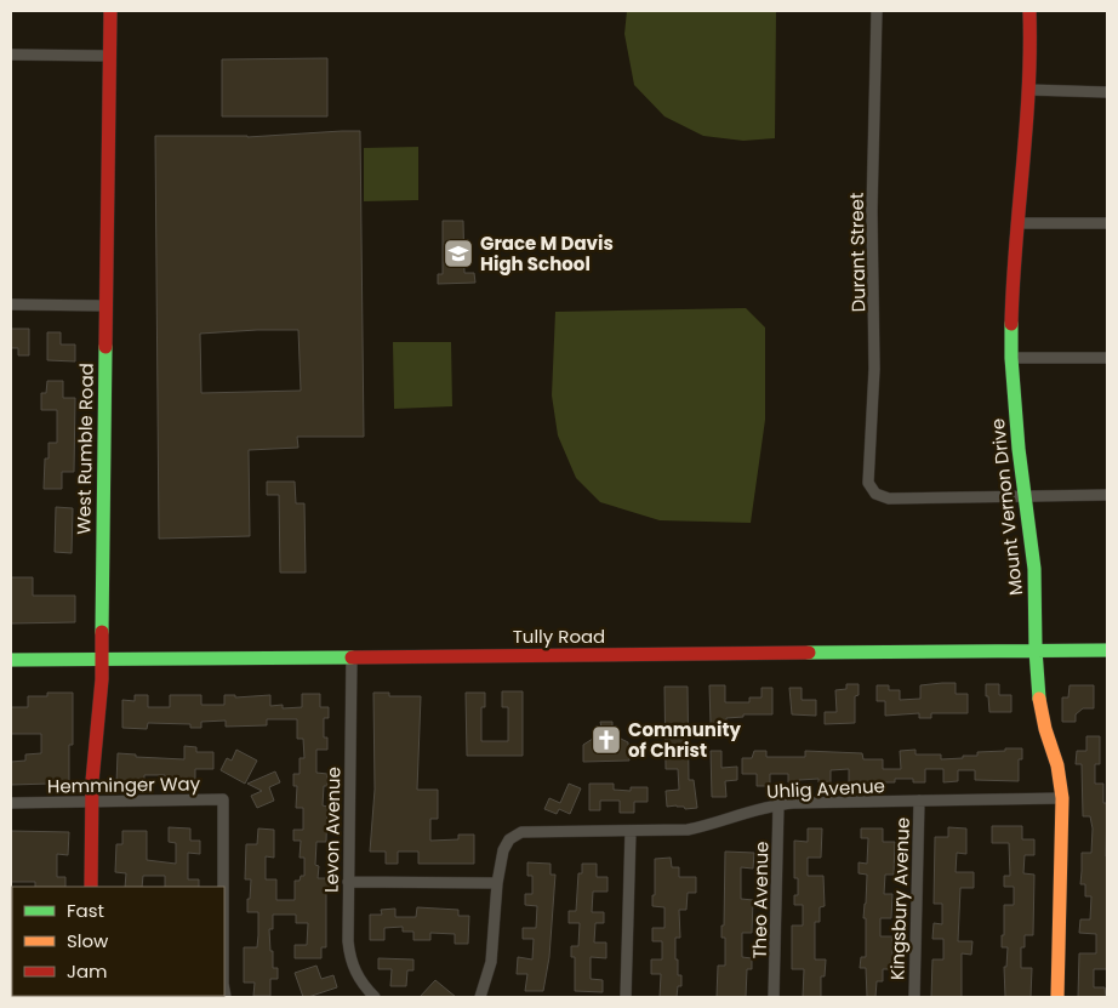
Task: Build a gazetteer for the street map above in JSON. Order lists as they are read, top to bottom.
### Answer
{
  "streets": {
    "street": [
      "Durant Street",
      "West Rumble Road",
      "Mount Vernon Drive",
      "Tully Road",
      "Hemminger Way",
      "Uhlig Avenue",
      "Levon Avenue",
      "Kingsbury Avenue",
      "Theo Avenue"
    ]
  },
  "crossings": [
    ["Durant Street", "Mount Vernon Drive"],
    ["West Rumble Road", "Tully Road"],
    ["West Rumble Road", "Hemminger Way"],
    ["Mount Vernon Drive", "Tully Road"],
    ["Mount Vernon Drive", "Uhlig Avenue"],
    ["Tully Road", "Levon Avenue"],
    ["Uhlig Avenue", "Kingsbury Avenue"],
    ["Uhlig Avenue", "Theo Avenue"]
  ],
  "places": {
    "school or university": ["Grace M Davis High School"],
    "church": ["Community of Christ"]
  },
  "legend": ["Fast", "Slow", "Jam"]
}
